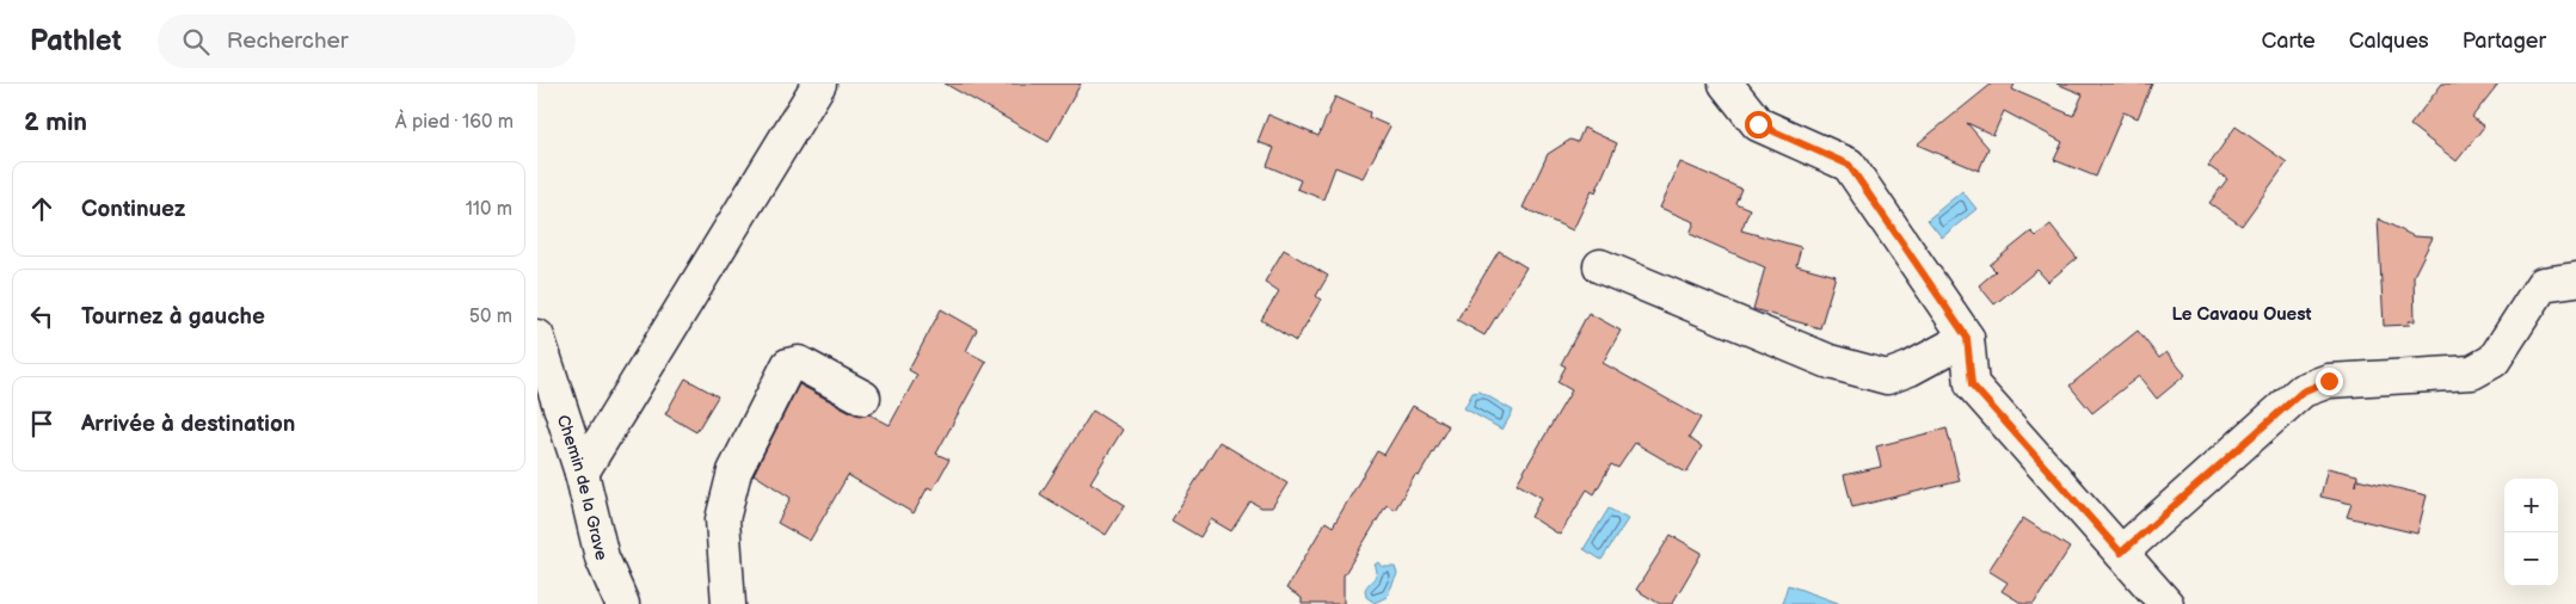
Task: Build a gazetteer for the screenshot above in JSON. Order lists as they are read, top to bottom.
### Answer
{
  "streets": {
    "street": ["Chemin de la Grave"]
  },
  "districts": ["Le Cavaou Ouest"],
  "page": {
    "header": "Pathlet",
    "search": "Rechercher",
    "nav": ["Carte", "Calques", "Partager"],
    "heading": ["2 min", "À pied · 160 m"],
    "list": [
      ["Continuez", "110 m"],
      ["Tournez à gauche", "50 m"],
      "Arrivée à destination"
    ],
    "map_buttons": ["+", "−"]
  }
}
